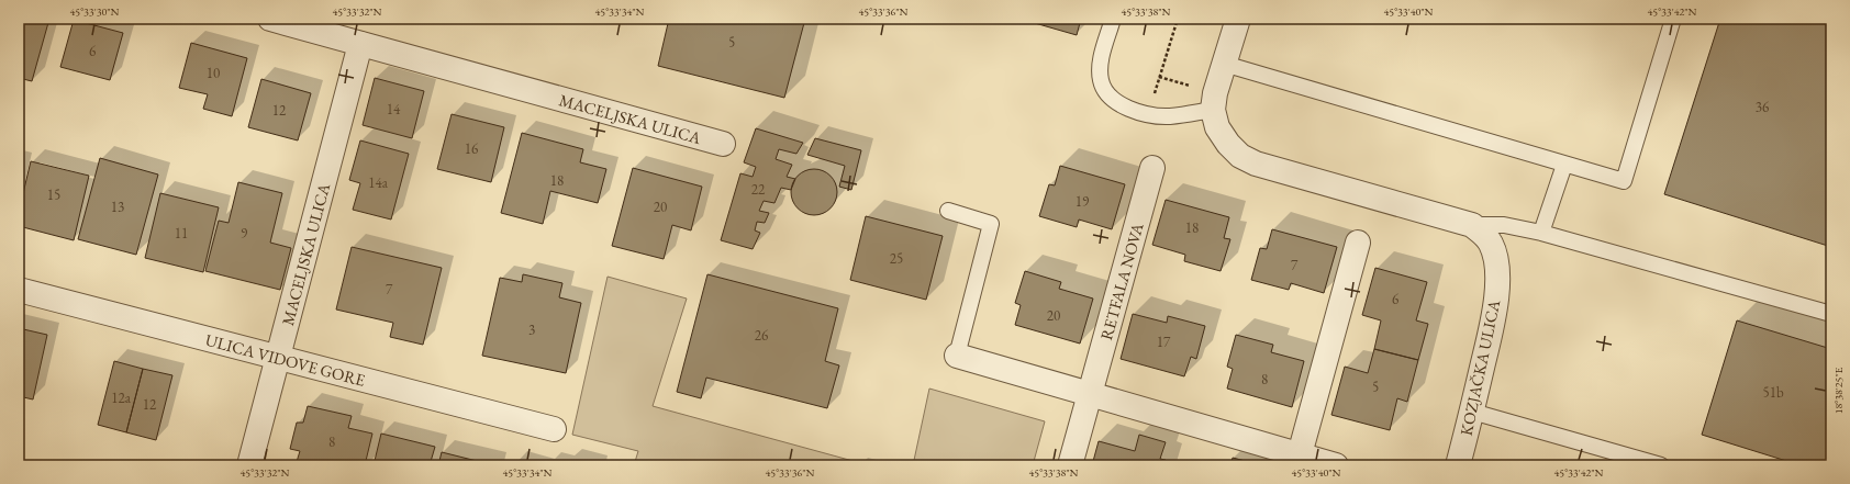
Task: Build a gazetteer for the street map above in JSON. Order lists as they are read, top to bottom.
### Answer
{
  "streets": {
    "street": [
      "MACELJSKA ULICA",
      "RETFALA NOVA",
      "ULICA VIDOVE GORE",
      "KOZJAČKA ULICA"
    ]
  },
  "crossings": [
    ["MACELJSKA ULICA", "ULICA VIDOVE GORE"]
  ],
  "house_numbers": [
    "5",
    "6",
    "10",
    "36",
    "14",
    "12",
    "16",
    "18",
    "14a",
    "22",
    "15",
    "19",
    "13",
    "20",
    "18",
    "11",
    "9",
    "25",
    "7",
    "7",
    "6",
    "20",
    "3",
    "26",
    "17",
    "8",
    "5",
    "51b",
    "12a",
    "12",
    "8"
  ],
  "coordinates": [
    "45°33'30\"N",
    "45°33'32\"N",
    "45°33'34\"N",
    "45°33'36\"N",
    "45°33'38\"N",
    "45°33'40\"N",
    "45°33'42\"N",
    "18°38'25\"E"
  ]
}
